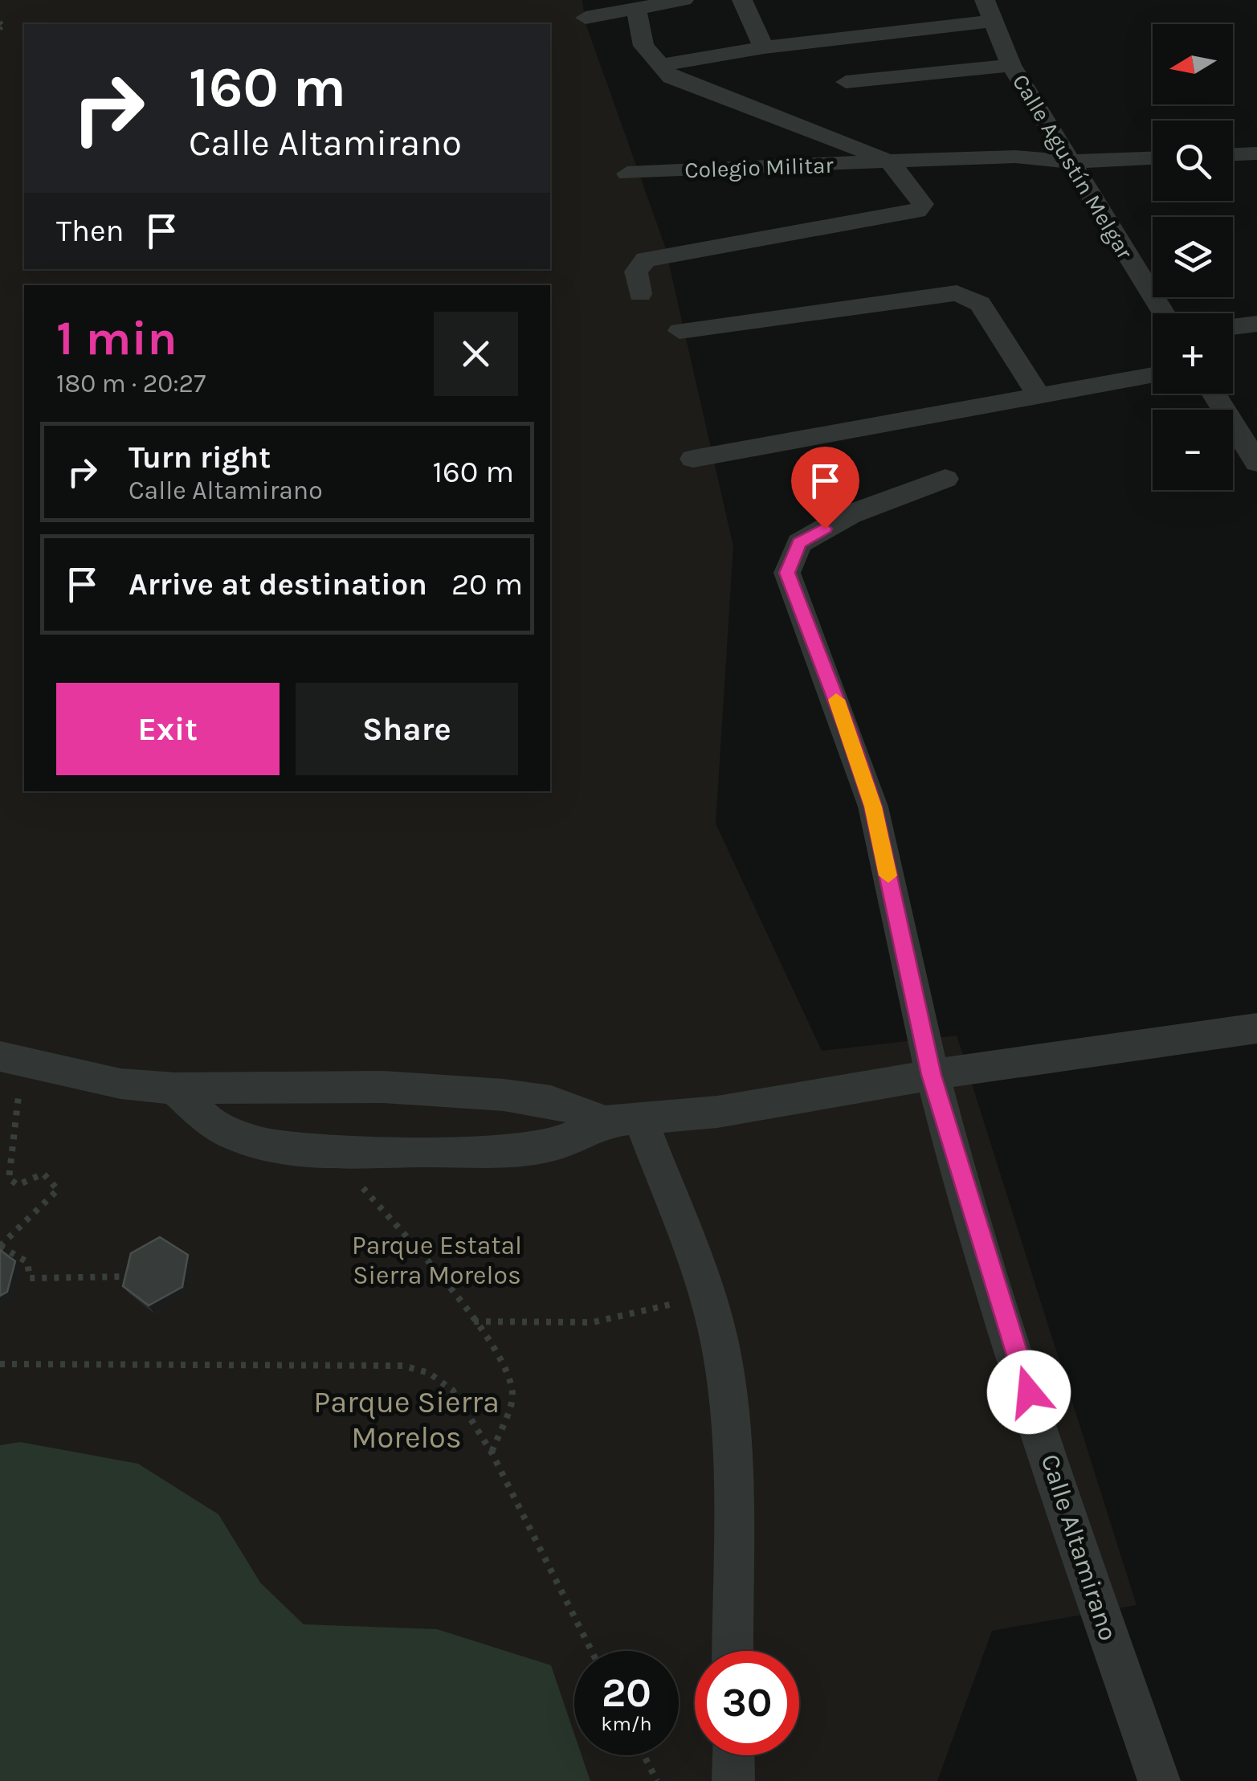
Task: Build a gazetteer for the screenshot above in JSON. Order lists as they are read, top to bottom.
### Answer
{
  "streets": {
    "street": ["Calle Agustín Melgar", "Colegio Militar", "Calle Altamirano"]
  },
  "crossings": [
    ["Calle Agustín Melgar", "Colegio Militar"]
  ],
  "parks": ["Parque Estatal Sierra Morelos", "Parque Sierra Morelos"],
  "north": "left",
  "page": {
    "map_buttons": ["+", "−"],
    "turn": ["160 m", "Calle Altamirano"],
    "then": "Then",
    "heading": ["1 min", "180 m · 20:27"],
    "list": [
      {
        "name": "Turn right",
        "note": "Calle Altamirano",
        "value": "160 m"
      },
      {
        "name": "Arrive at destination",
        "value": "20 m"
      }
    ],
    "buttons": ["Exit", "Share"],
    "speed": "20 km/h",
    "limit": "30"
  }
}
